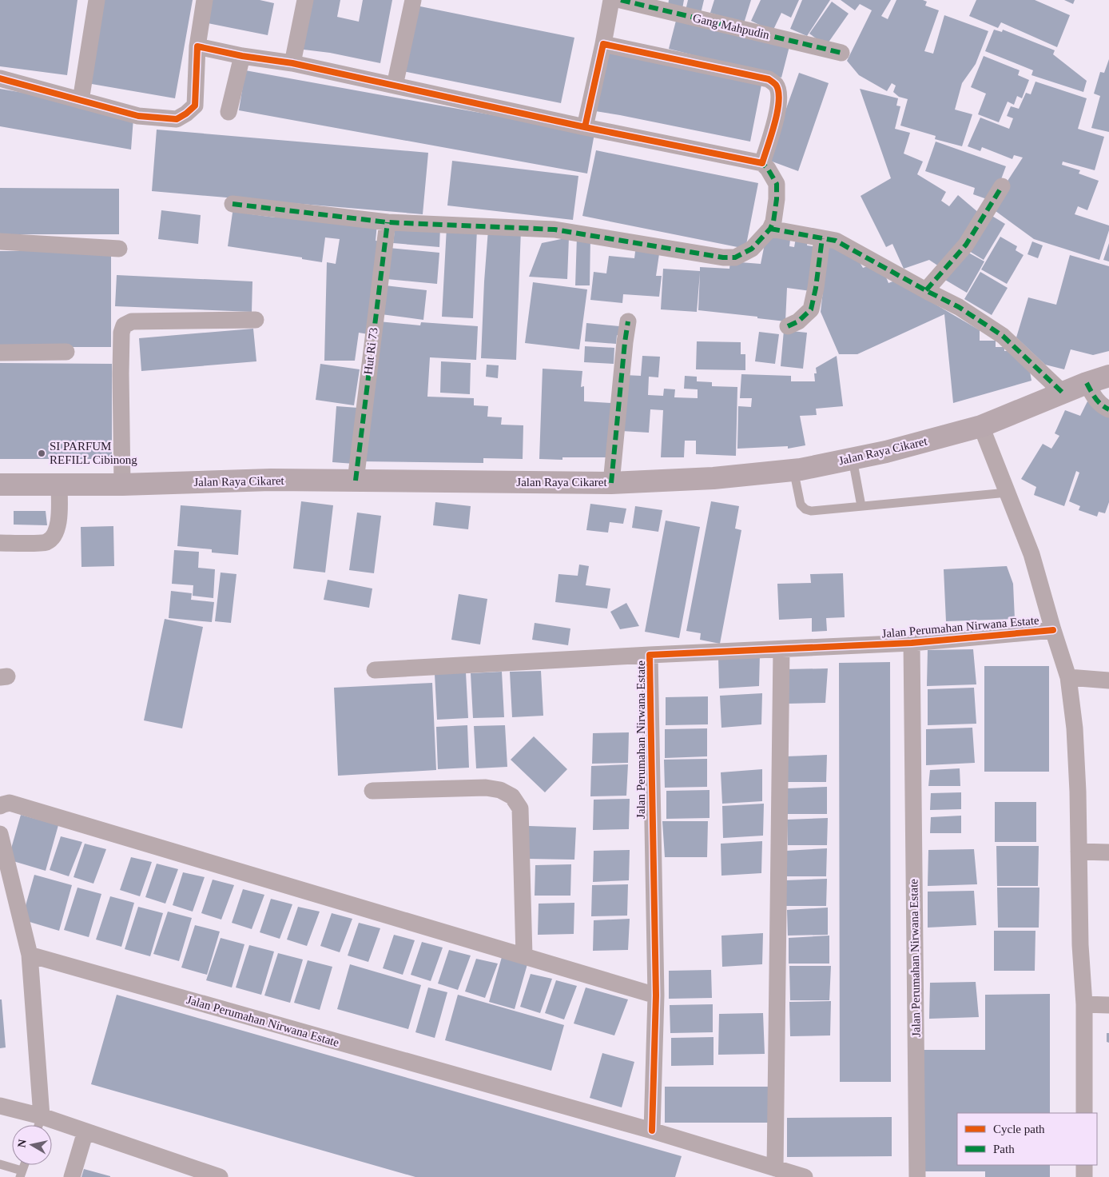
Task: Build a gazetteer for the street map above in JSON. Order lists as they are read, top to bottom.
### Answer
{
  "streets": {
    "main road": ["Jalan Raya Cikaret"],
    "street": ["Gang Mahpudin", "Hut Ri 73", "Jalan Perumahan Nirwana Estate"]
  },
  "crossings": [
    ["Hut Ri 73", "Jalan Raya Cikaret"]
  ],
  "places": ["SI PARFUM REFILL Cibinong"],
  "legend": ["Cycle path", "Path"],
  "north": "left"
}
